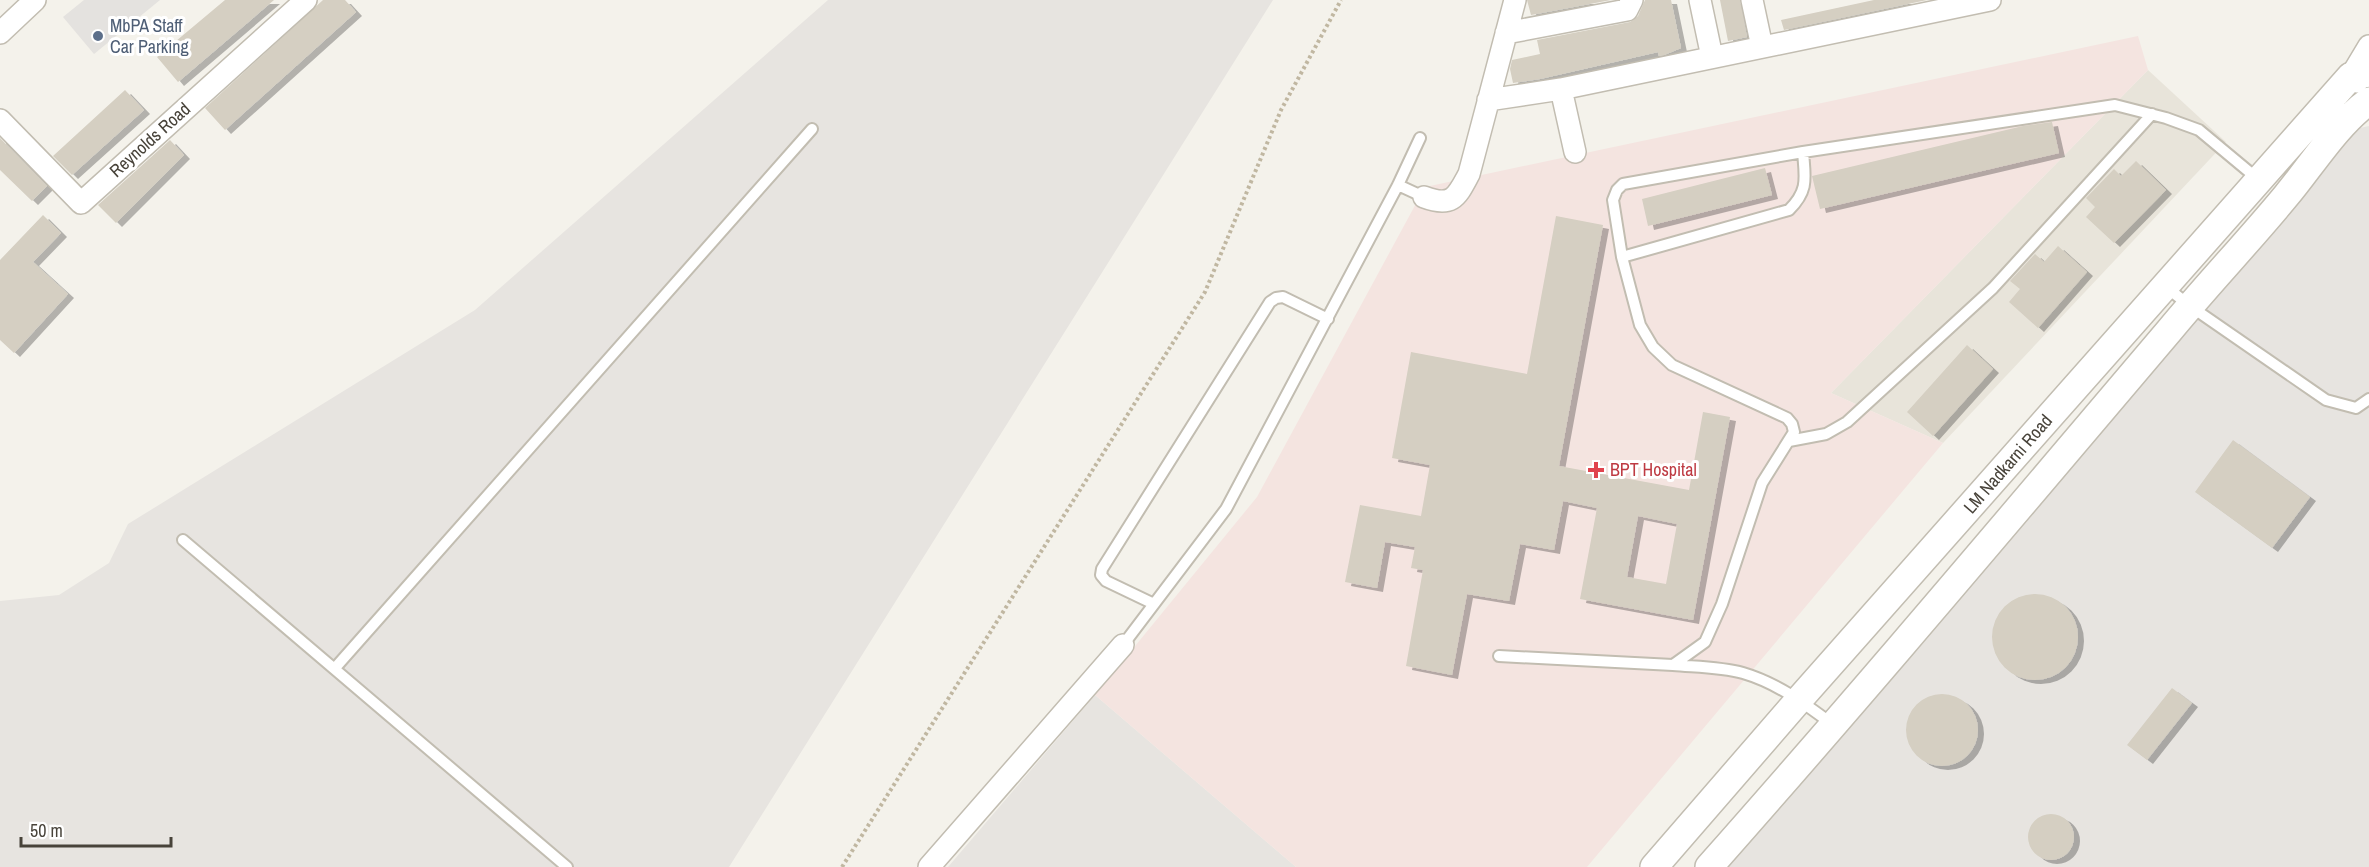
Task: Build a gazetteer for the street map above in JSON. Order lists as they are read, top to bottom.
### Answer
{
  "streets": {
    "street": ["Reynolds Road", "LM Nadkarni Road"]
  },
  "places": {
    "other": ["MbPA Staff Car Parking"],
    "health": ["BPT Hospital"]
  },
  "scale_bar": "50 m"
}
